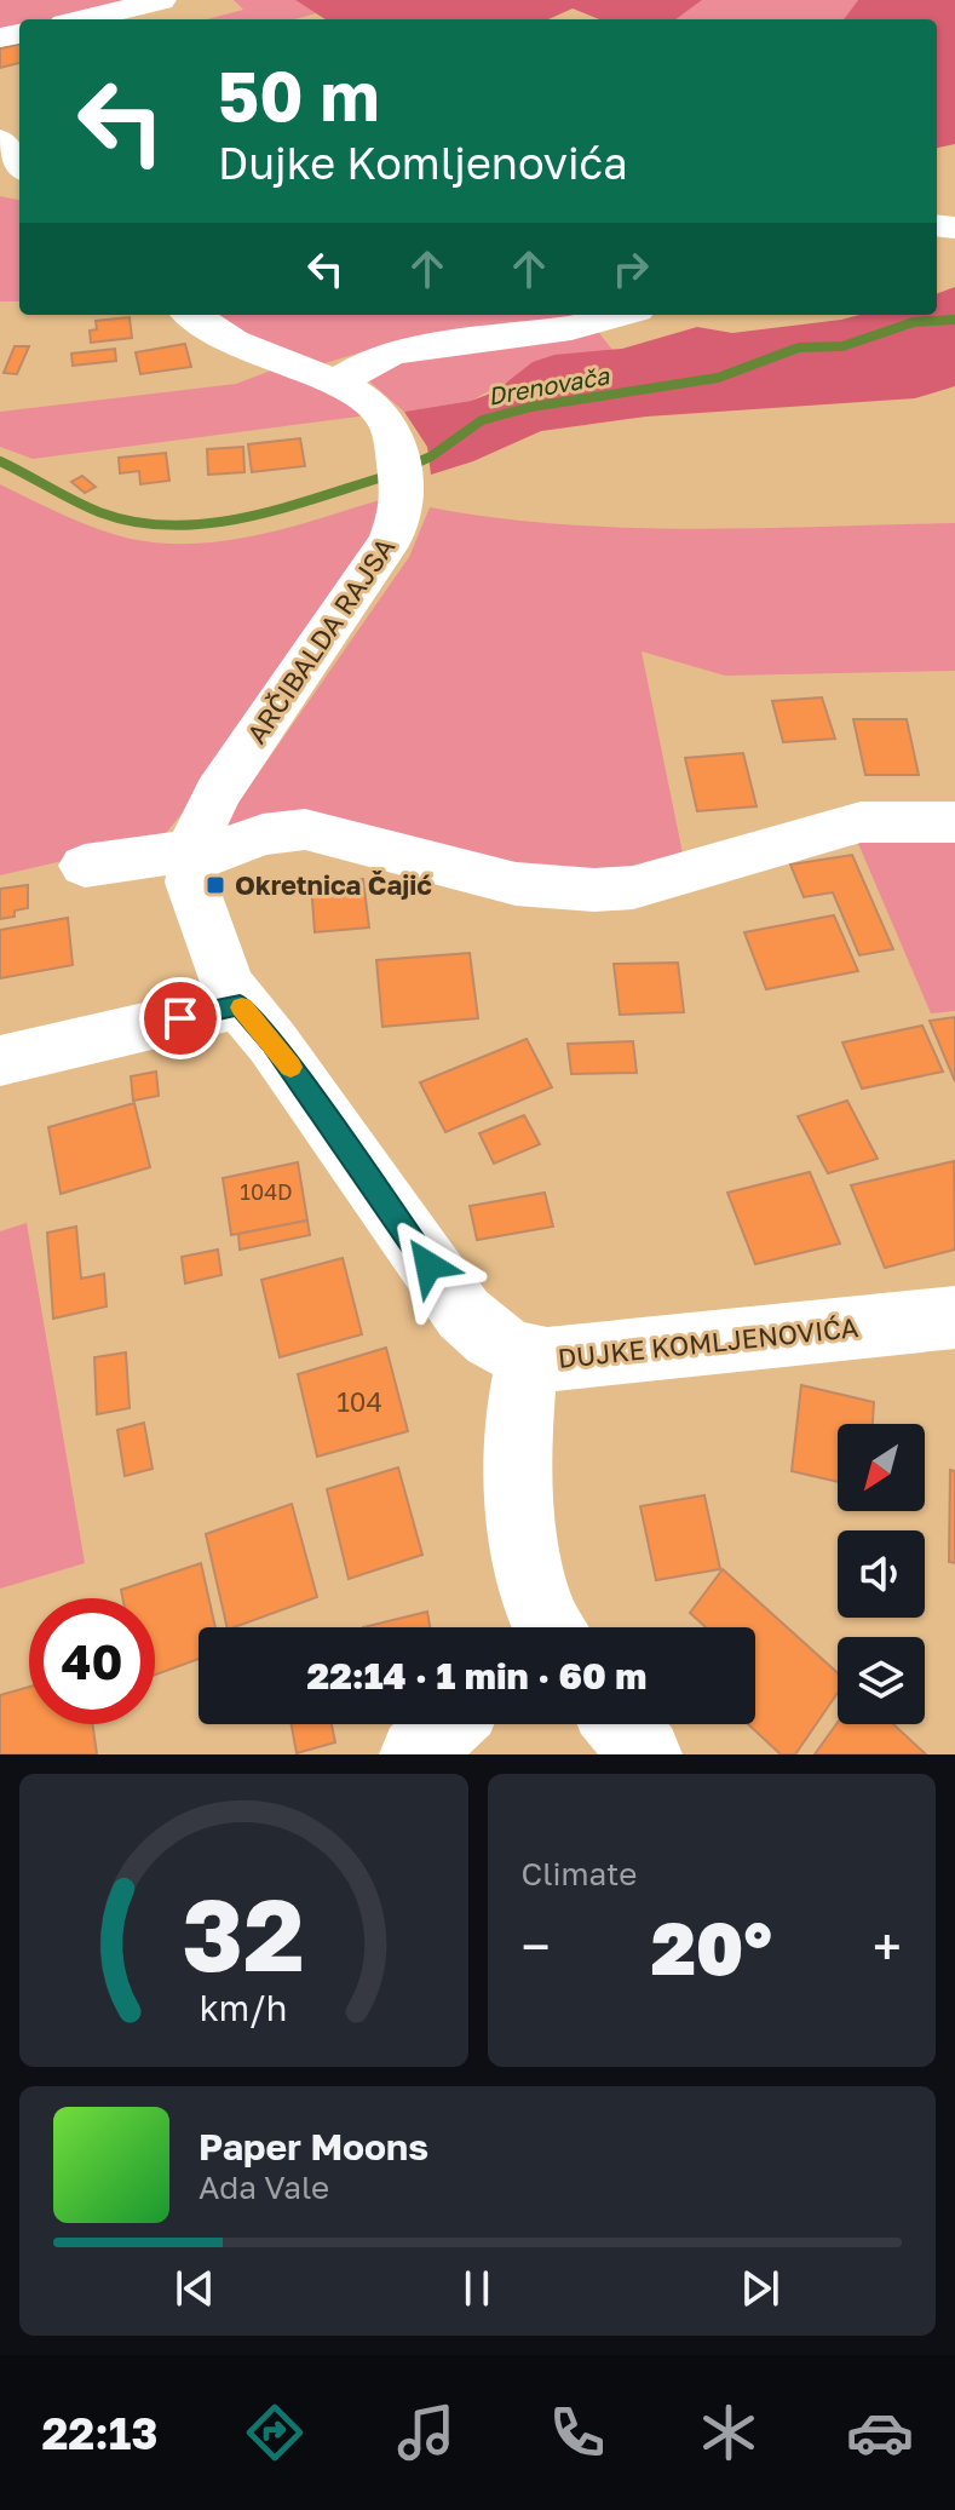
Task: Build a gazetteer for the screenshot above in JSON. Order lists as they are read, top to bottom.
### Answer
{
  "streets": {
    "street": ["ARČIBALDA RAJSA", "DUJKE KOMLJENOVIĆA"]
  },
  "crossings": [
    ["ARČIBALDA RAJSA", "DUJKE KOMLJENOVIĆA"]
  ],
  "water": ["Drenovača"],
  "places": {
    "transit": ["Okretnica Čajić"]
  },
  "house_numbers": ["104D", "104"],
  "north": "bottom left",
  "page": {
    "turn": ["50 m", "Dujke Komljenovića"],
    "limit": "40",
    "trip": "22:14 · 1 min · 60 m",
    "tile": "Climate",
    "heat": ["−", "20°", "+"],
    "song": ["Paper Moons", "Ada Vale"],
    "tabs": "22:13",
    "gauge": ["32", "km/h"]
  }
}
